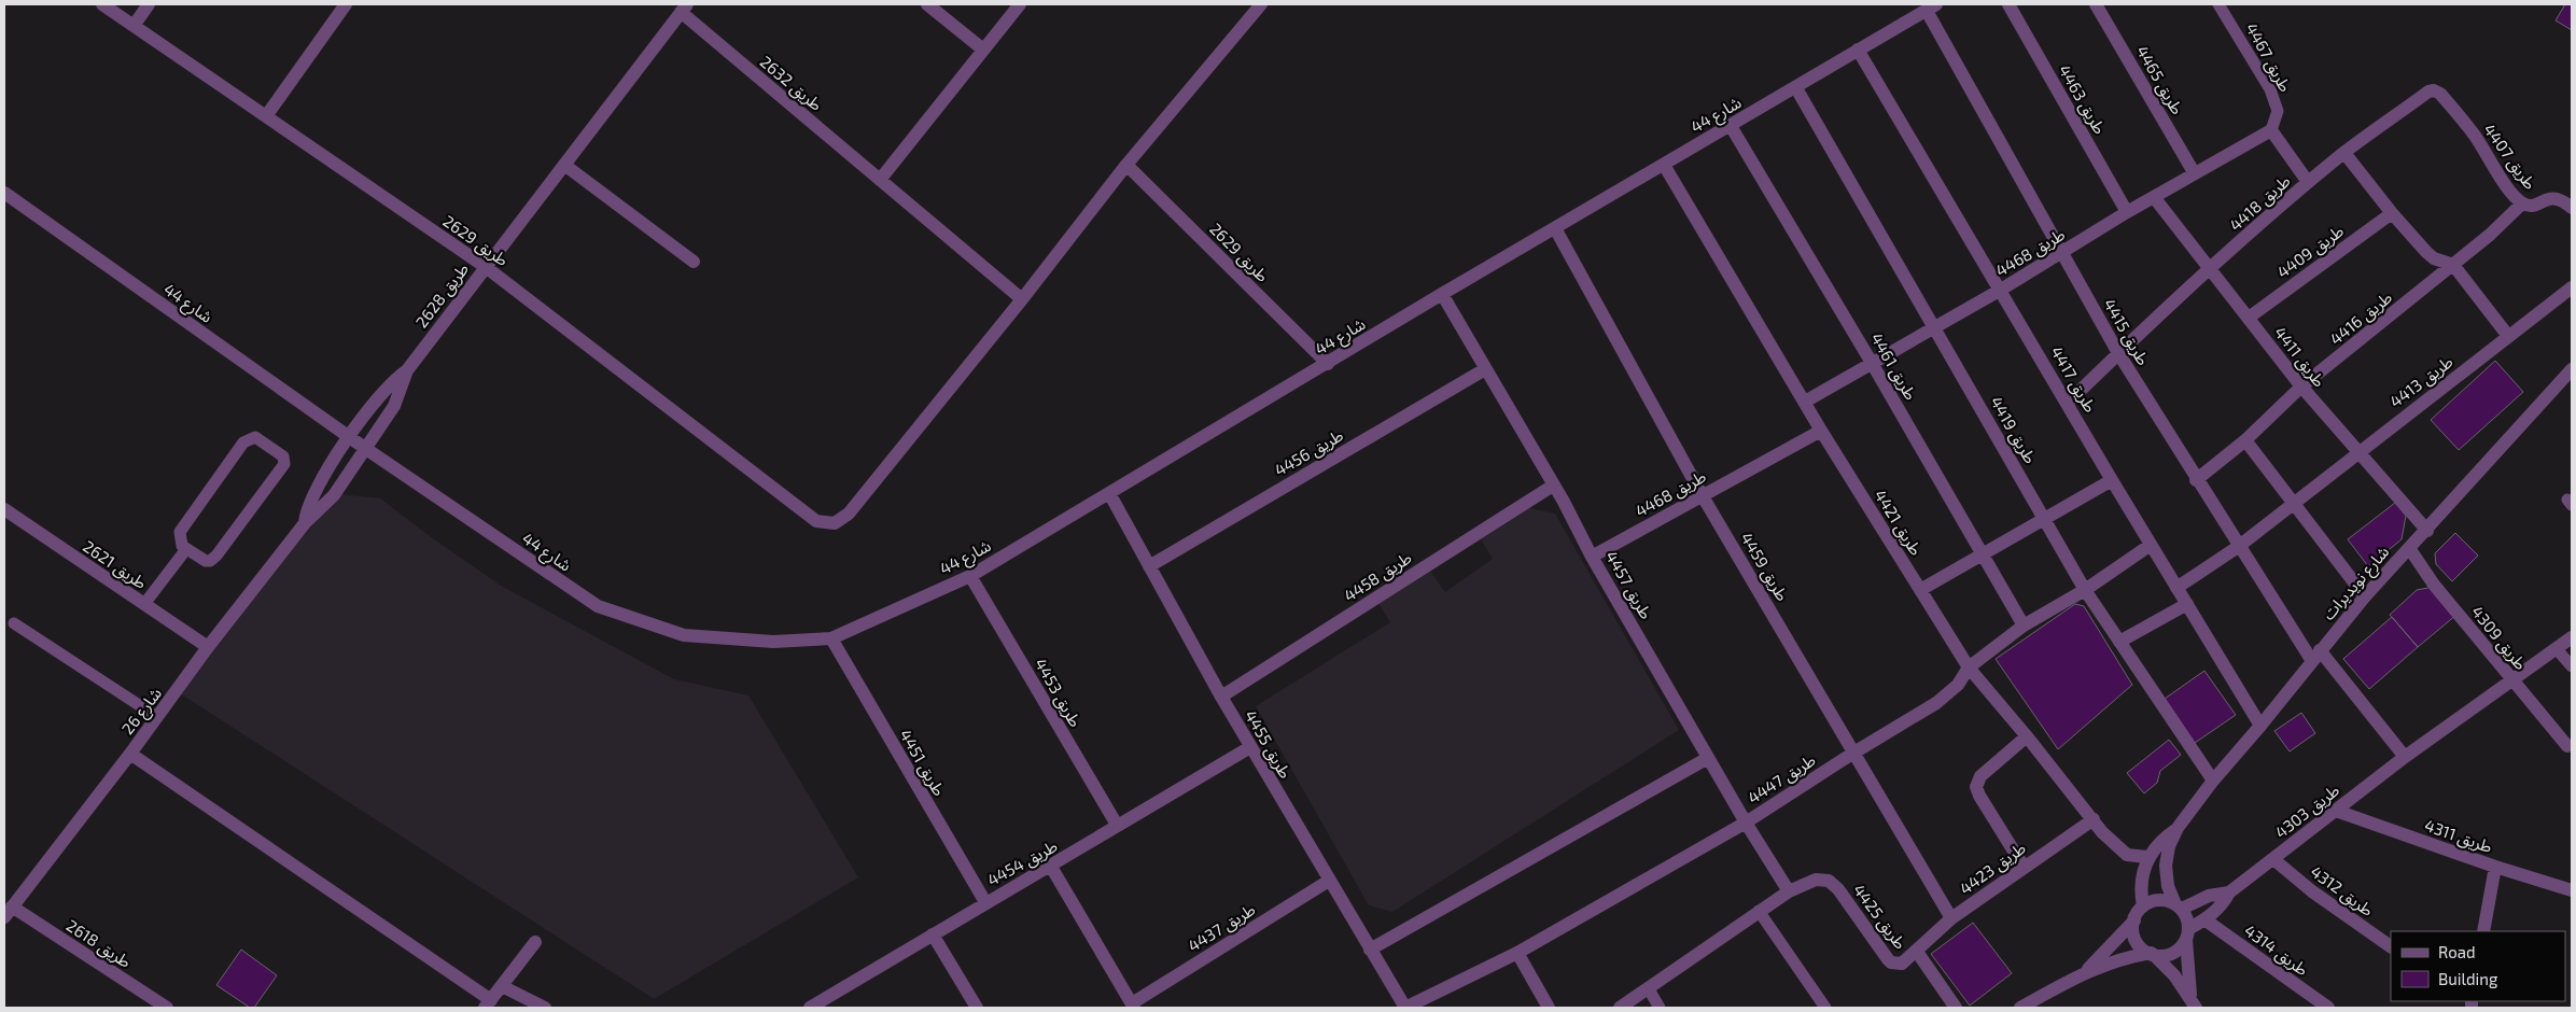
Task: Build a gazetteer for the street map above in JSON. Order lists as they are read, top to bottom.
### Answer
{
  "streets": {
    "street": [
      "طريق 4465",
      "طريق 2632",
      "طريق 4463",
      "شارع 44",
      "طريق 4407",
      "طريق 4418",
      "طريق 2629",
      "طريق 4409",
      "طريق 4468",
      "طريق 2628",
      "طريق 4416",
      "طريق 4415",
      "طريق 4411",
      "طريق 4461",
      "طريق 4417",
      "طريق 4413",
      "طريق 4419",
      "طريق 4456",
      "طريق 4421",
      "طريق 2621",
      "طريق 4459",
      "طريق 4458",
      "شارع نويديرات",
      "طريق 4457",
      "طريق 4309",
      "طريق 4453",
      "شارع 26",
      "طريق 4455",
      "طريق 4451",
      "طريق 4447",
      "طريق 4303",
      "طريق 4311",
      "طريق 4454",
      "طريق 4423",
      "طريق 4312",
      "طريق 4425",
      "طريق 4437",
      "طريق 2618",
      "طريق 4314"
    ],
    "lane": ["طريق 4467"]
  },
  "crossings": [
    ["طريق 4467", "طريق 4468"],
    ["طريق 4465", "طريق 4468"],
    ["طريق 2632", "طريق 2629"],
    ["طريق 2632", "طريق 2628"],
    ["طريق 4463", "طريق 4468"],
    ["شارع 44", "طريق 2629"],
    ["شارع 44", "طريق 2628"],
    ["شارع 44", "طريق 4415"],
    ["شارع 44", "طريق 4461"],
    ["شارع 44", "طريق 4417"],
    ["شارع 44", "طريق 4419"],
    ["شارع 44", "طريق 4421"],
    ["شارع 44", "طريق 4459"],
    ["شارع 44", "طريق 4457"],
    ["شارع 44", "طريق 4453"],
    ["شارع 44", "شارع 26"],
    ["شارع 44", "طريق 4455"],
    ["شارع 44", "طريق 4451"],
    ["طريق 4407", "طريق 4418"],
    ["طريق 4407", "طريق 4416"],
    ["طريق 4418", "طريق 4415"],
    ["طريق 4418", "طريق 4411"],
    ["طريق 4418", "طريق 4417"],
    ["طريق 2629", "طريق 2628"],
    ["طريق 4409", "طريق 4411"],
    ["طريق 4468", "طريق 4415"],
    ["طريق 4468", "طريق 4411"],
    ["طريق 4468", "طريق 4461"],
    ["طريق 4468", "طريق 4417"],
    ["طريق 4468", "طريق 4419"],
    ["طريق 4468", "طريق 4421"],
    ["طريق 4468", "طريق 4459"],
    ["طريق 4468", "طريق 4457"],
    ["طريق 2628", "شارع 26"],
    ["طريق 4416", "طريق 4415"],
    ["طريق 4416", "طريق 4411"],
    ["طريق 4415", "طريق 4413"],
    ["طريق 4415", "شارع نويديرات"],
    ["طريق 4411", "طريق 4413"],
    ["طريق 4411", "شارع نويديرات"],
    ["طريق 4461", "طريق 4447"],
    ["طريق 4417", "طريق 4413"],
    ["طريق 4417", "شارع نويديرات"],
    ["طريق 4417", "طريق 4447"],
    ["طريق 4419", "شارع نويديرات"],
    ["طريق 4419", "طريق 4447"],
    ["طريق 4456", "طريق 4457"],
    ["طريق 4456", "طريق 4455"],
    ["طريق 4421", "شارع نويديرات"],
    ["طريق 4421", "طريق 4447"],
    ["طريق 4421", "طريق 4423"],
    ["طريق 2621", "شارع 26"],
    ["طريق 4459", "طريق 4447"],
    ["طريق 4459", "طريق 4423"],
    ["طريق 4458", "طريق 4457"],
    ["طريق 4458", "طريق 4455"],
    ["شارع نويديرات", "طريق 4309"],
    ["شارع نويديرات", "طريق 4303"],
    ["طريق 4457", "طريق 4447"],
    ["طريق 4457", "طريق 4425"],
    ["طريق 4309", "طريق 4303"],
    ["طريق 4453", "طريق 4454"],
    ["شارع 26", "طريق 2618"],
    ["طريق 4455", "طريق 4447"],
    ["طريق 4455", "طريق 4454"],
    ["طريق 4455", "طريق 4437"],
    ["طريق 4451", "طريق 4454"],
    ["طريق 4303", "طريق 4311"],
    ["طريق 4303", "طريق 4312"],
    ["طريق 4303", "طريق 4314"],
    ["طريق 4423", "طريق 4425"]
  ],
  "legend": ["Road", "Building"]
}
